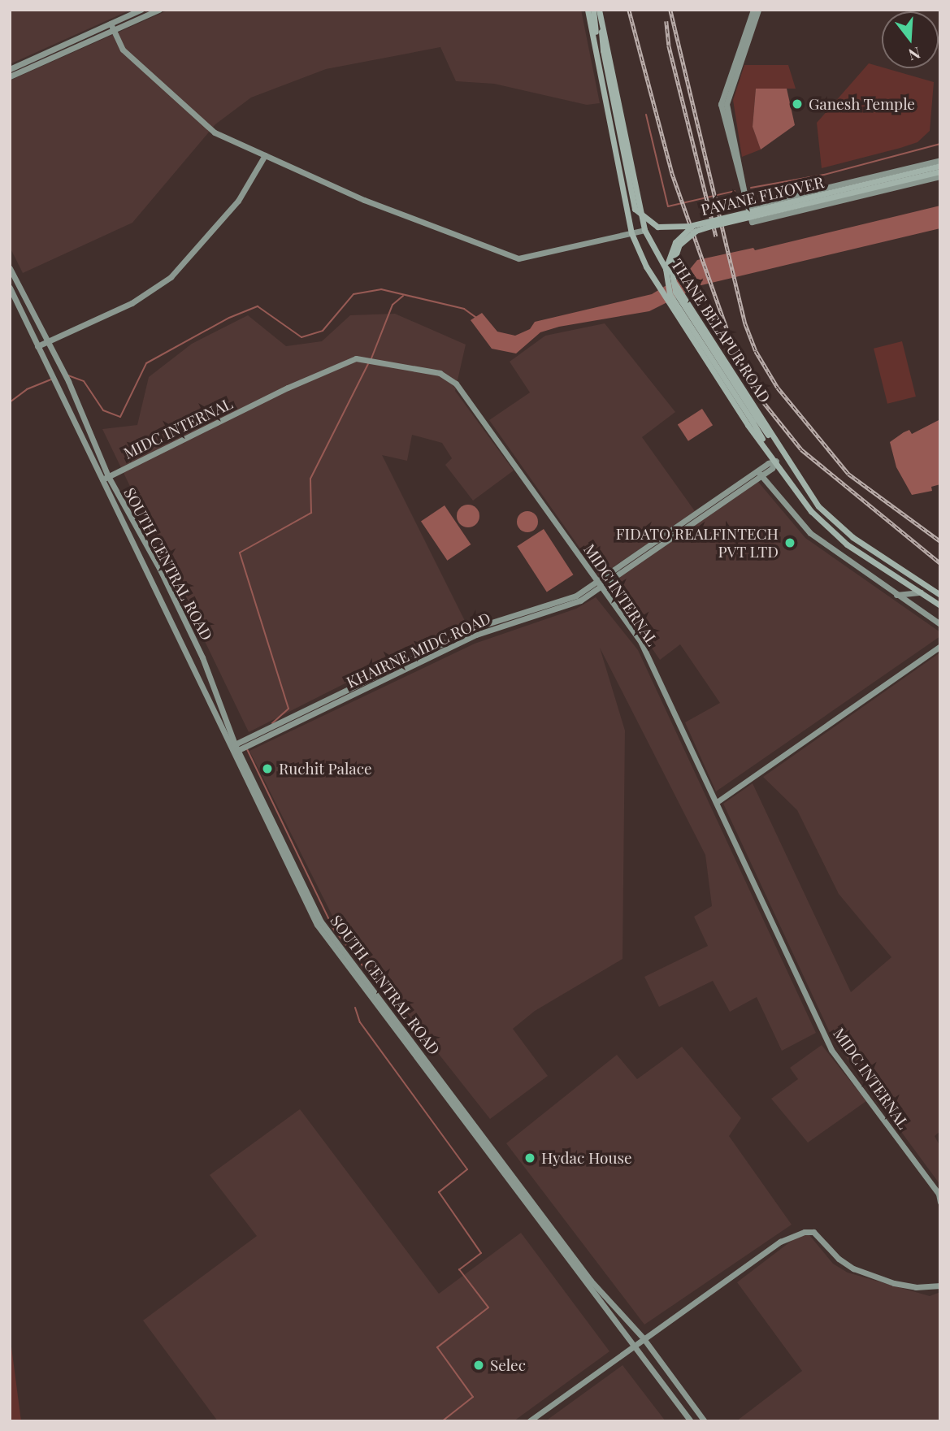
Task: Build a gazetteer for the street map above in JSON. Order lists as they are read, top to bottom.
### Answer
{
  "streets": {
    "main road": [
      "PAVANE FLYOVER",
      "THANE BELAPUR ROAD",
      "MIDC INTERNAL",
      "SOUTH CENTRAL ROAD",
      "KHAIRNE MIDC ROAD"
    ]
  },
  "crossings": [
    ["PAVANE FLYOVER", "THANE BELAPUR ROAD"],
    ["PAVANE FLYOVER", "KHAIRNE MIDC ROAD"],
    ["THANE BELAPUR ROAD", "KHAIRNE MIDC ROAD"],
    ["MIDC INTERNAL", "SOUTH CENTRAL ROAD"],
    ["MIDC INTERNAL", "KHAIRNE MIDC ROAD"],
    ["SOUTH CENTRAL ROAD", "KHAIRNE MIDC ROAD"]
  ],
  "places": [
    "Ganesh Temple",
    "FIDATO REALFINTECH PVT LTD",
    "Ruchit Palace",
    "Hydac House",
    "Selec"
  ],
  "north": "bottom"
}
